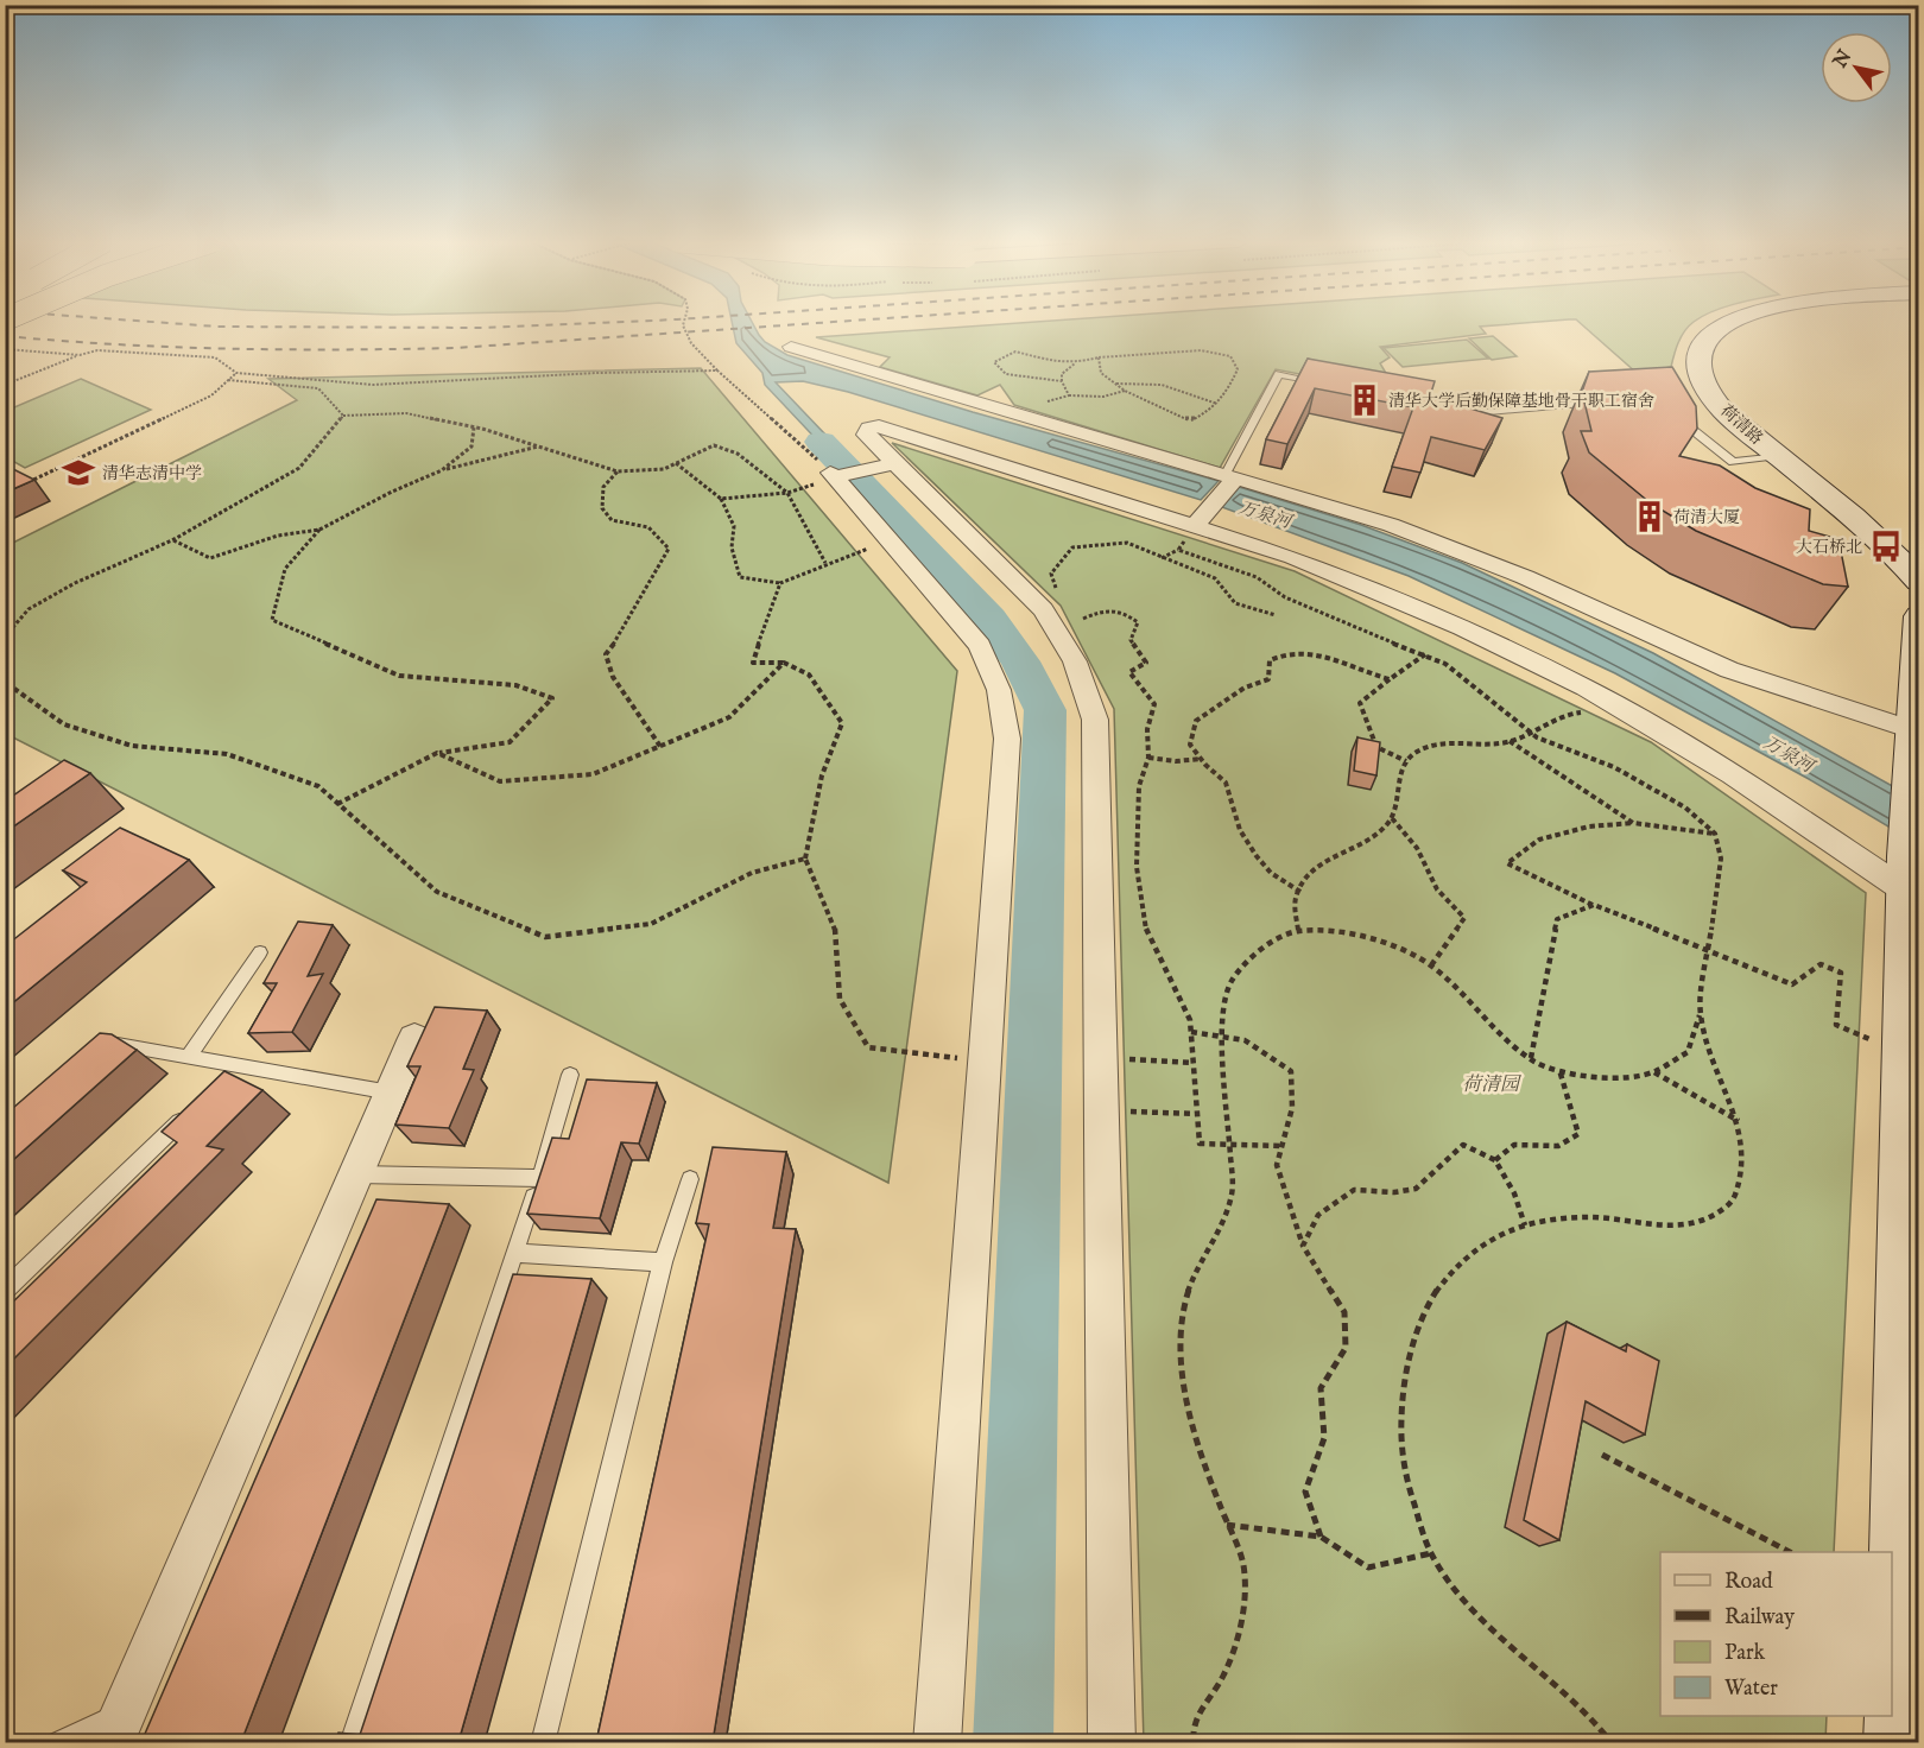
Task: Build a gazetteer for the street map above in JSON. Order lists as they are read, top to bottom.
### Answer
{
  "streets": {
    "main road": ["荷清路"]
  },
  "water": ["万泉河"],
  "parks": ["荷清园"],
  "places": {
    "building": ["清华大学后勤保障基地骨干职工宿舍", "荷清大厦"],
    "school or university": ["清华志清中学"],
    "bus stop": ["大石桥北"]
  },
  "legend": [
    "Road",
    "Railway",
    "Park",
    "Water"
  ],
  "north": "top left"
}
